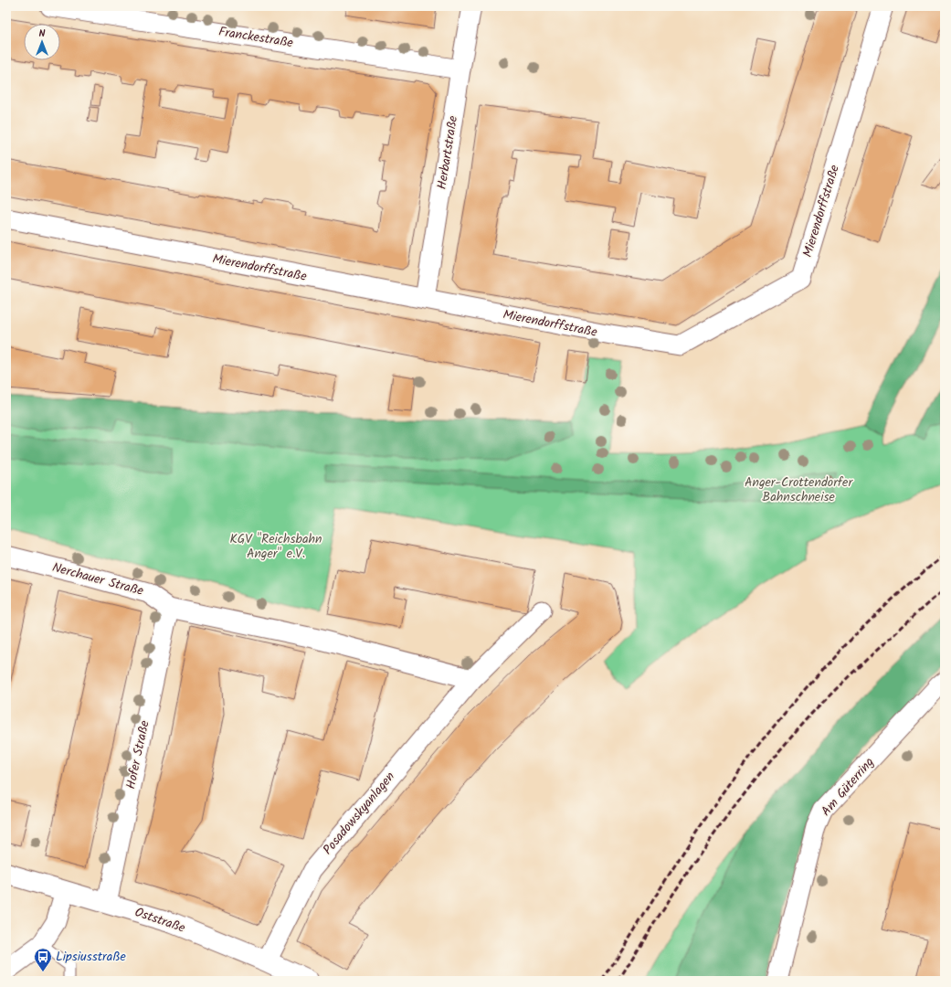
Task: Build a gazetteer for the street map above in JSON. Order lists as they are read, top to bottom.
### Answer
{
  "streets": {
    "street": [
      "Franckestraße",
      "Herbartstraße",
      "Mierendorffstraße",
      "Nerchauer Straße",
      "Hofer Straße",
      "Am Güterring",
      "Posadowskyanlagen",
      "Oststraße"
    ]
  },
  "crossings": [
    ["Franckestraße", "Herbartstraße"],
    ["Herbartstraße", "Mierendorffstraße"],
    ["Nerchauer Straße", "Hofer Straße"],
    ["Nerchauer Straße", "Posadowskyanlagen"],
    ["Hofer Straße", "Oststraße"],
    ["Posadowskyanlagen", "Oststraße"]
  ],
  "parks": ["Anger-Crottendorfer Bahnschneise", "KGV \"Reichsbahn Anger\" e.V."],
  "places": {
    "bus stop": ["Lipsiusstraße"]
  },
  "north": "top"
}
